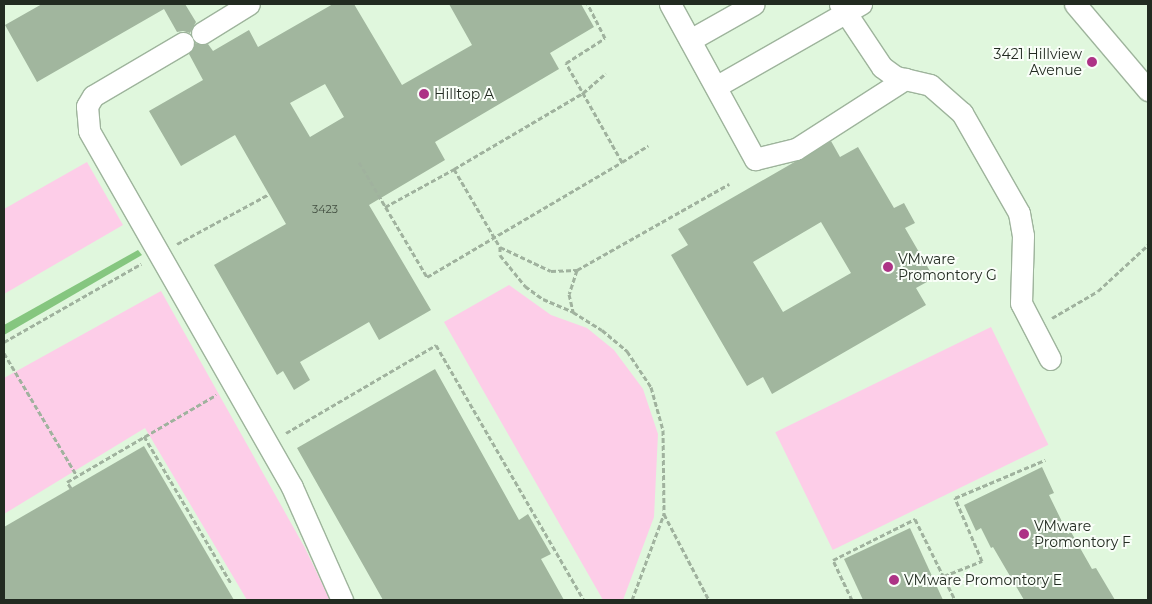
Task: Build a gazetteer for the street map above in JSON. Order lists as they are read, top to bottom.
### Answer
{
  "places": [
    "3421 Hillview Avenue",
    "Hilltop A",
    "VMware Promontory G",
    "VMware Promontory F",
    "VMware Promontory E"
  ],
  "house_numbers": ["3423"]
}
